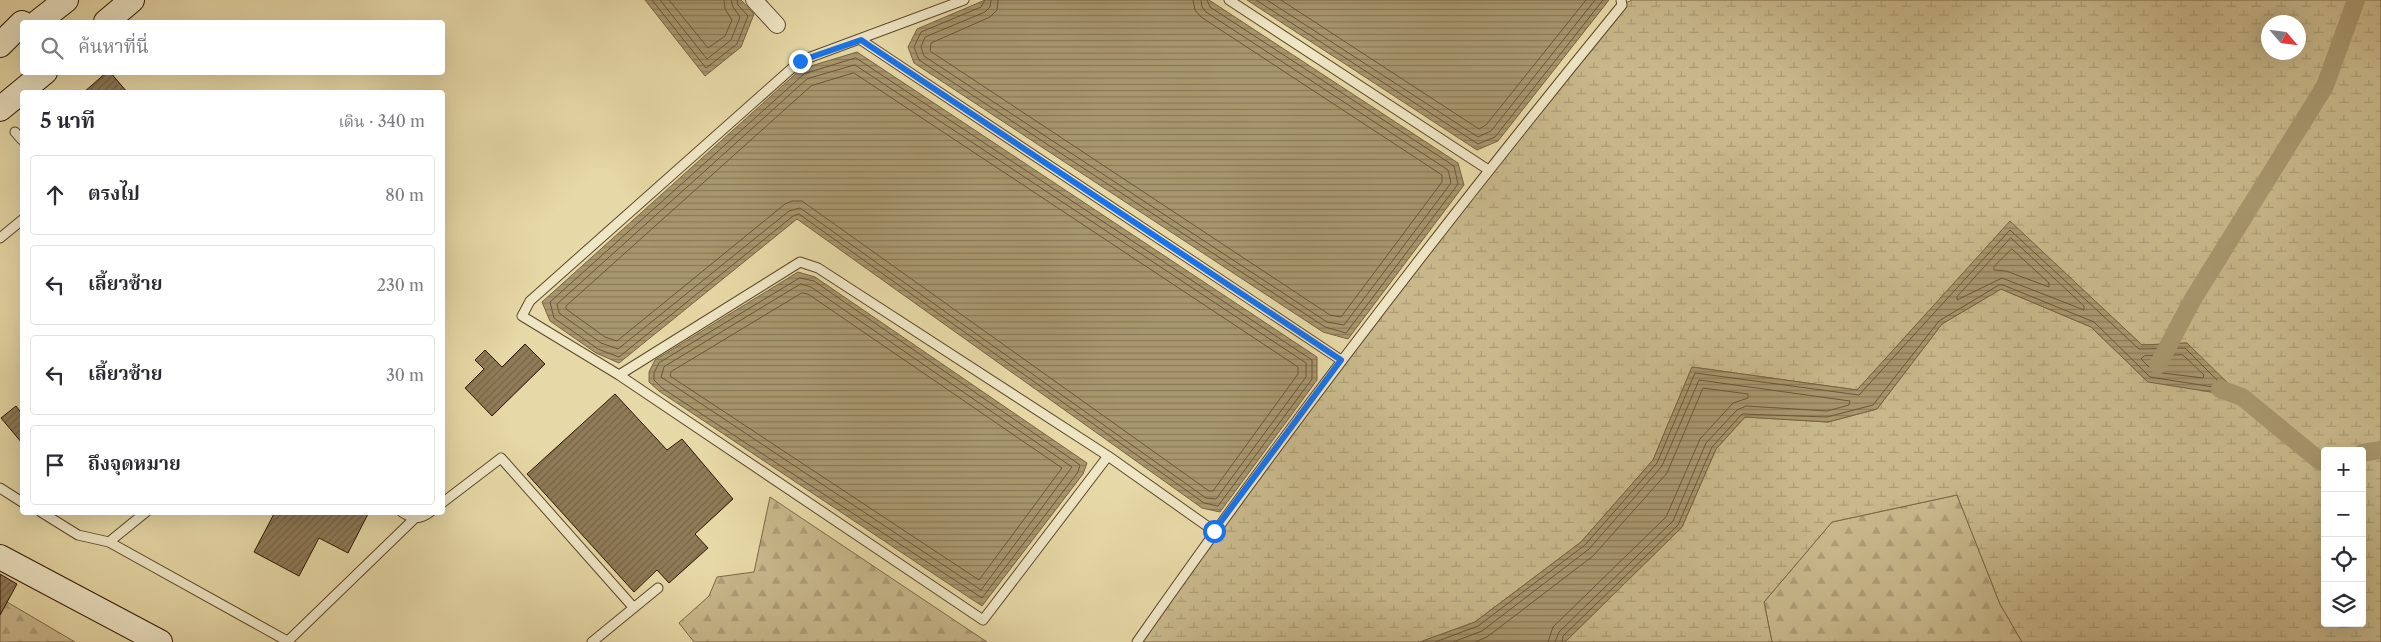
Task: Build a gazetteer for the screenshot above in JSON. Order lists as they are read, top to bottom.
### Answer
{
  "north": "bottom right",
  "page": {
    "search": "ค้นหาที่นี่",
    "heading": ["5 นาที", "เดิน · 340 m"],
    "list": [
      ["ตรงไป", "80 m"],
      ["เลี้ยวซ้าย", "230 m"],
      ["เลี้ยวซ้าย", "30 m"],
      "ถึงจุดหมาย"
    ],
    "map_buttons": ["+", "−"]
  }
}
